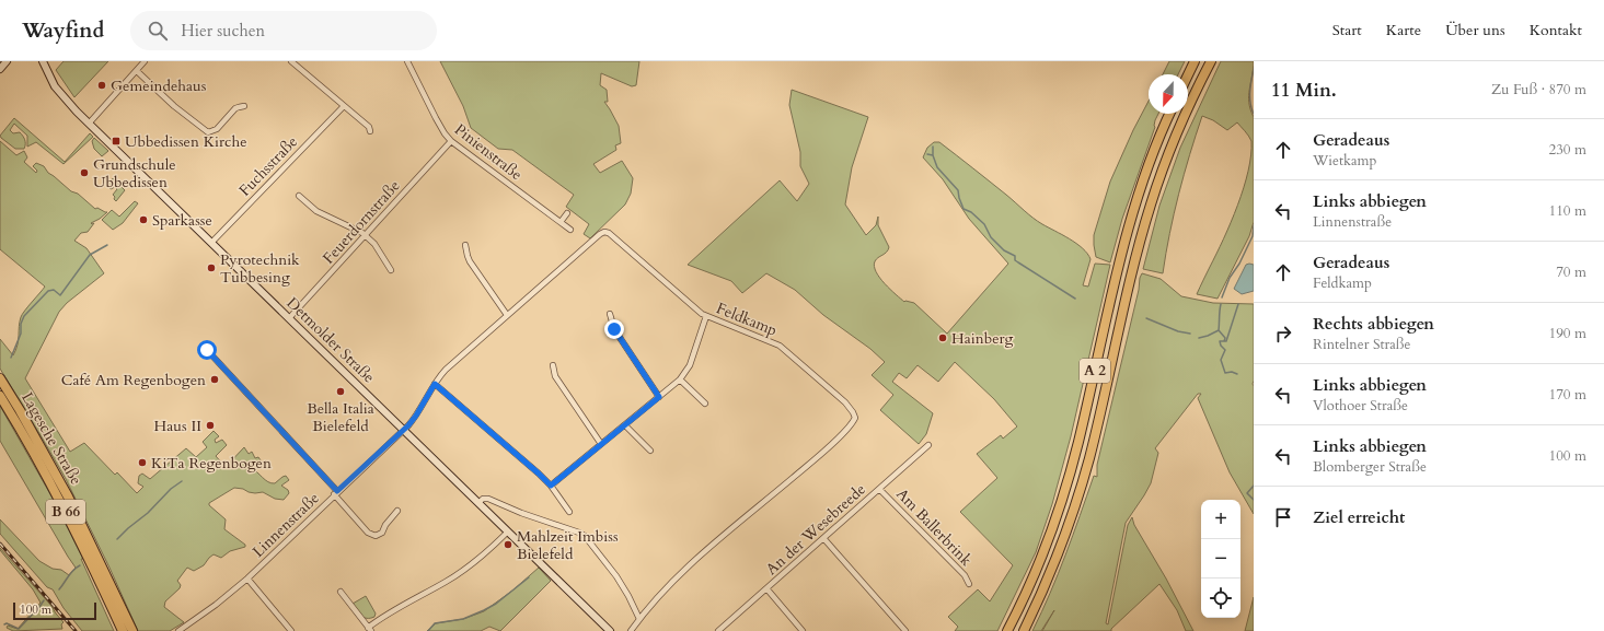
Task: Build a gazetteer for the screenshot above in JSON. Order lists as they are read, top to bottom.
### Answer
{
  "streets": {
    "highway": ["A 2", "Lagesche Straße", "B 66"],
    "street": [
      "Pinienstraße",
      "Fuchsstraße",
      "Feuerdornstraße",
      "Feldkamp",
      "Detmolder Straße",
      "Linnenstraße",
      "Am Ballerbrink",
      "An der Wesebreede"
    ]
  },
  "crossings": [
    ["Pinienstraße", "Feuerdornstraße"],
    ["Fuchsstraße", "Detmolder Straße"],
    ["Feuerdornstraße", "Detmolder Straße"],
    ["Feldkamp", "Detmolder Straße"],
    ["Feldkamp", "Linnenstraße"],
    ["Detmolder Straße", "Linnenstraße"],
    ["Am Ballerbrink", "An der Wesebreede"]
  ],
  "places": {
    "other": [
      "Gemeindehaus",
      "Grundschule Ubbedissen",
      "Sparkasse",
      "Pyrotechnik Tubbesing",
      "Hainberg",
      "Café Am Regenbogen",
      "Bella Italia Bielefeld",
      "Haus II",
      "KiTa Regenbogen",
      "Mahlzeit Imbiss Bielefeld"
    ],
    "transit": ["Ubbedissen Kirche"]
  },
  "scale_bar": "100 m",
  "north": "bottom",
  "page": {
    "header": "Wayfind",
    "search": "Hier suchen",
    "nav": [
      "Start",
      "Karte",
      "Über uns",
      "Kontakt"
    ],
    "heading": ["11 Min.", "Zu Fuß · 870 m"],
    "list": [
      ["Geradeaus", "Wietkamp", "230 m"],
      ["Links abbiegen", "Linnenstraße", "110 m"],
      ["Geradeaus", "Feldkamp", "70 m"],
      ["Rechts abbiegen", "Rintelner Straße", "190 m"],
      ["Links abbiegen", "Vlothoer Straße", "170 m"],
      ["Links abbiegen", "Blomberger Straße", "100 m"],
      "Ziel erreicht"
    ],
    "map_buttons": ["+", "−"],
    "scale": "100 m"
  }
}
